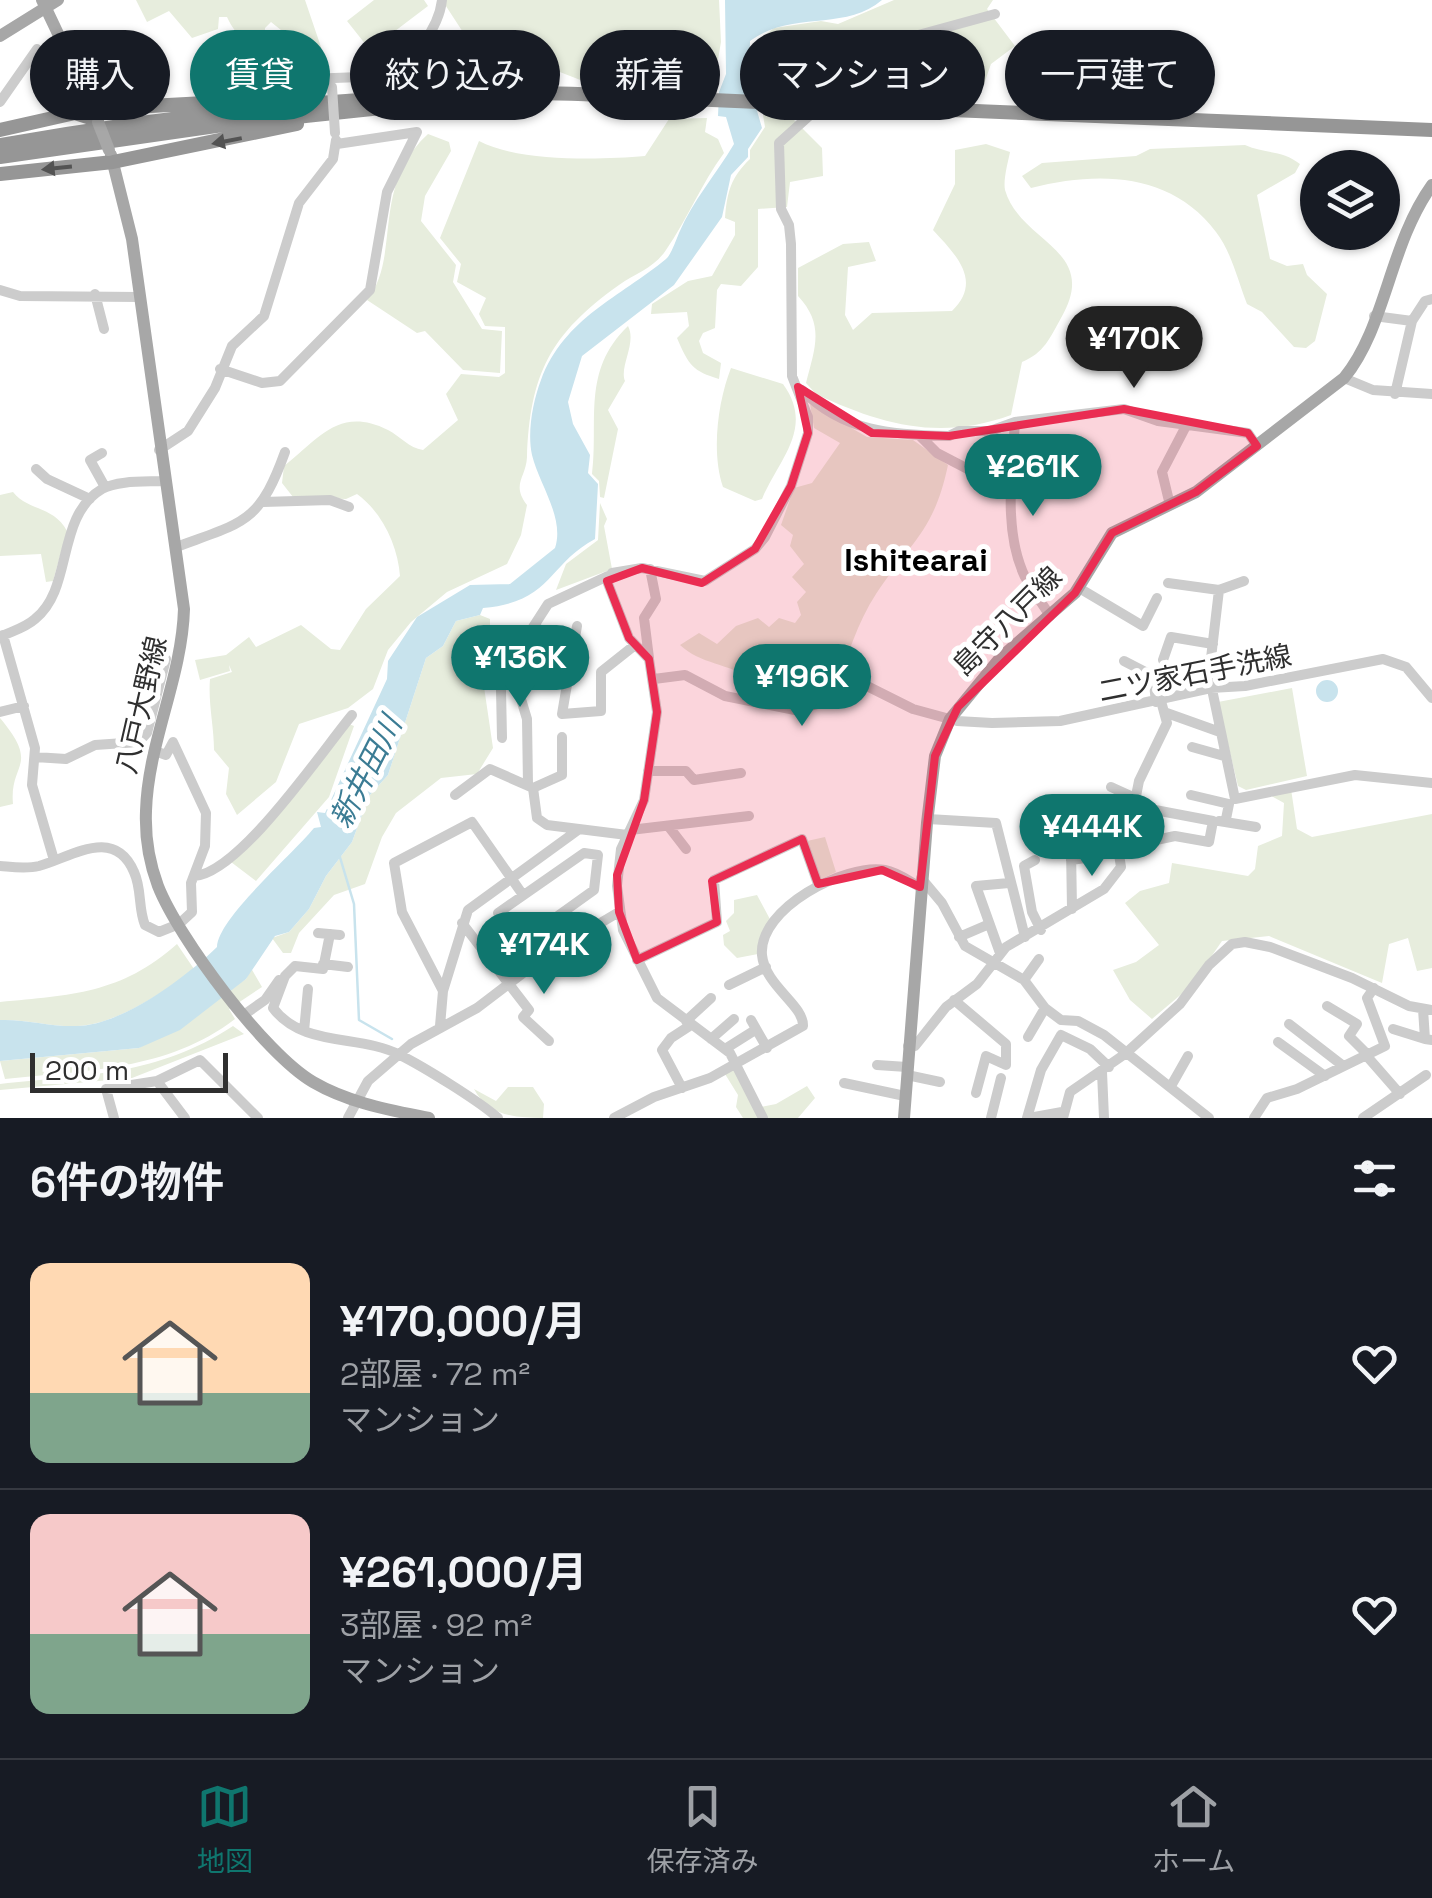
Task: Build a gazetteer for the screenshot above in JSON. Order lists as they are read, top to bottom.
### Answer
{
  "streets": {
    "main road": ["島守八戸線", "八戸大野線"],
    "street": ["二ツ家石手洗線"]
  },
  "crossings": [
    ["島守八戸線", "二ツ家石手洗線"]
  ],
  "districts": ["Ishitearai"],
  "water": ["新井田川"],
  "scale_bar": "200 m",
  "page": {
    "chip": [
      "購入",
      "賃貸",
      "絞り込み",
      "新着",
      "マンション",
      "一戸建て"
    ],
    "price": [
      "¥170K",
      "¥261K",
      "¥136K",
      "¥196K",
      "¥444K",
      "¥174K"
    ],
    "scale": "200 m",
    "heading": "6件の物件",
    "list": [
      {
        "name": "¥170,000/月",
        "note": "2部屋 · 72 m² · マンション"
      },
      {
        "name": "¥261,000/月",
        "note": "3部屋 · 92 m² · マンション"
      }
    ],
    "tabs": ["地図", "保存済み", "ホーム"]
  }
}
